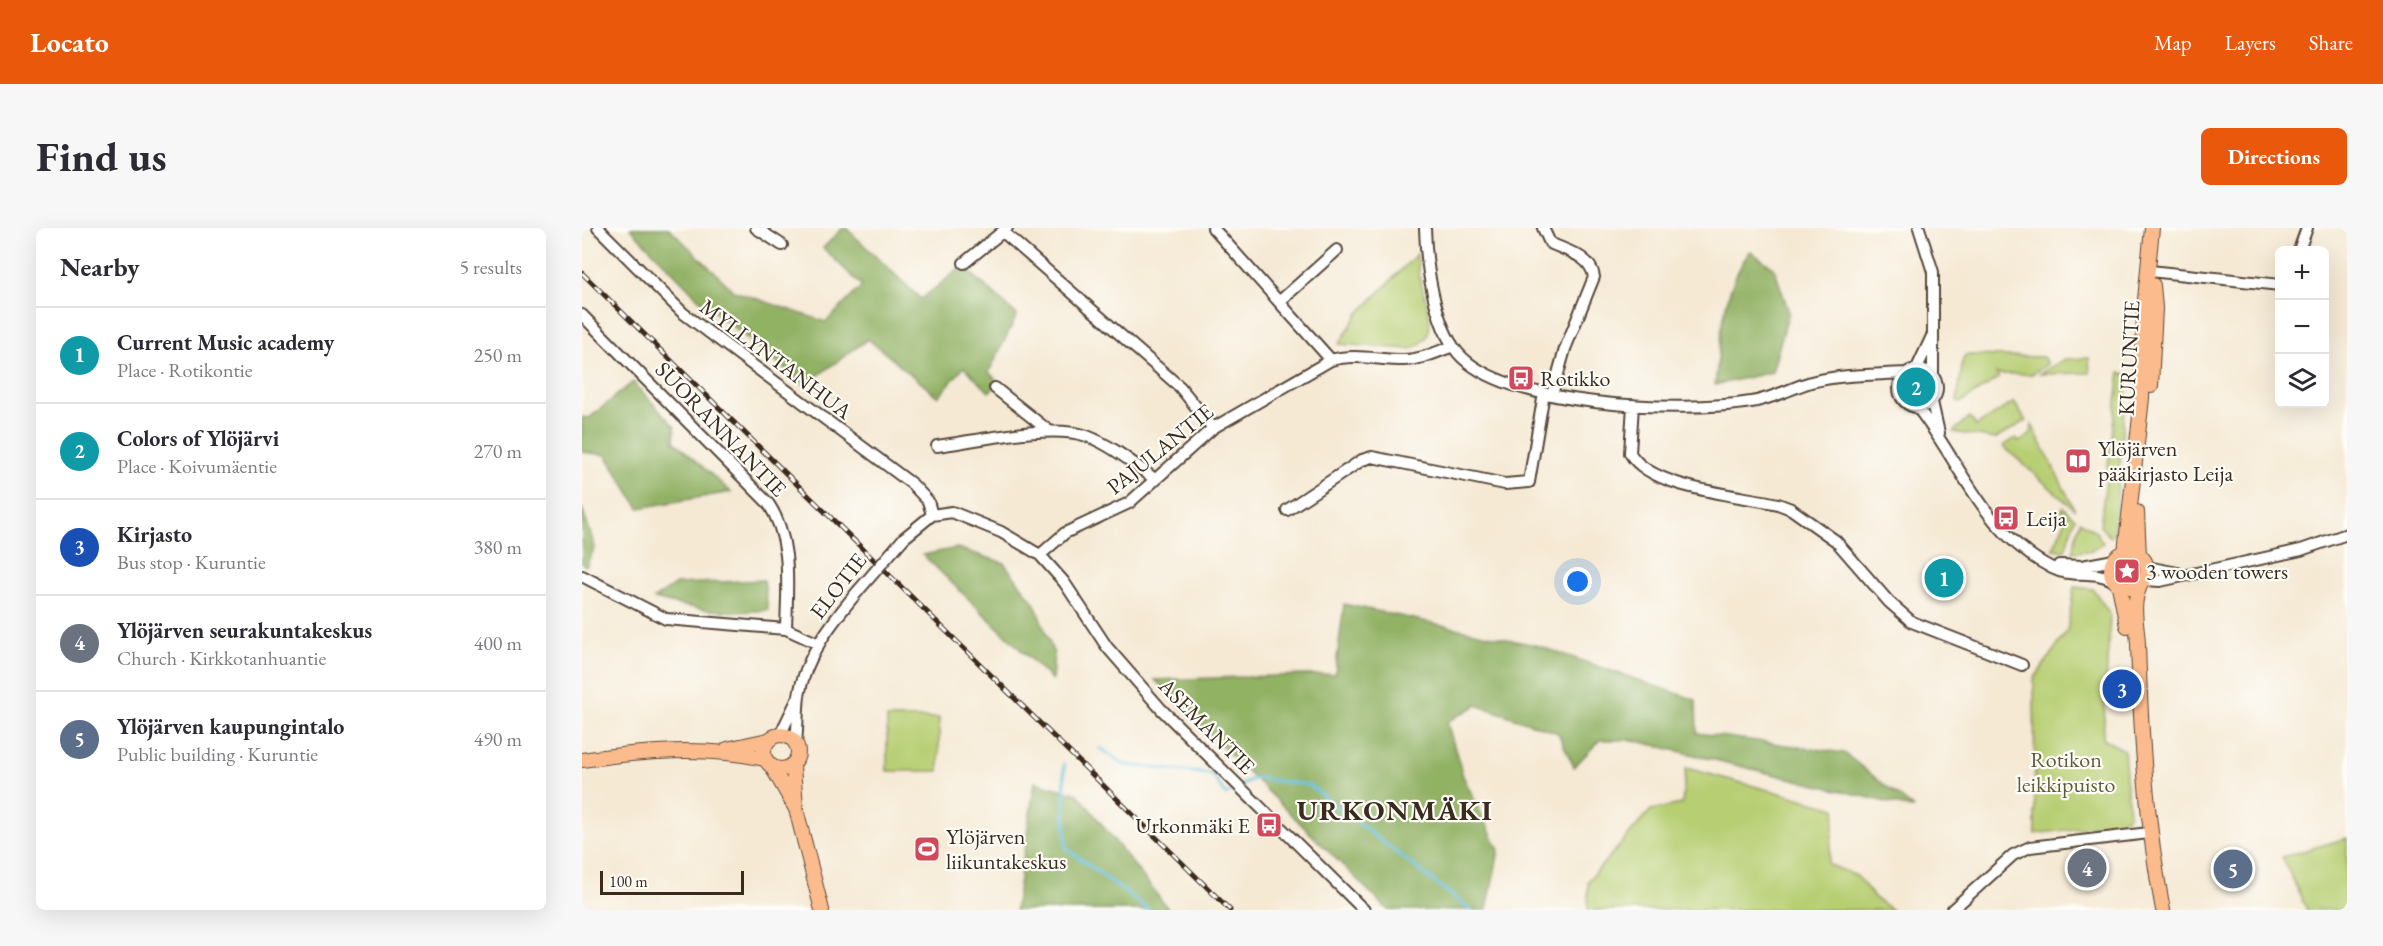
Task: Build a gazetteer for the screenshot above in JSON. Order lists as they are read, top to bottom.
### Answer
{
  "streets": {
    "main road": ["KURUNTIE"],
    "street": [
      "MYLLYNTANHUA",
      "SUORANNANTIE",
      "PAJULANTIE",
      "ELOTIE",
      "ASEMANTIE"
    ]
  },
  "crossings": [
    ["MYLLYNTANHUA", "ELOTIE"],
    ["PAJULANTIE", "ASEMANTIE"]
  ],
  "districts": ["URKONMÄKI"],
  "parks": ["Rotikon leikkipuisto"],
  "places": {
    "bus stop": ["Rotikko", "Leija", "Urkonmäki E"],
    "library": ["Ylöjärven pääkirjasto Leija"],
    "place": ["3 wooden towers"],
    "sports": ["Ylöjärven liikuntakeskus"]
  },
  "scale_bar": "100 m",
  "page": {
    "header": "Locato",
    "nav": ["Map", "Layers", "Share"],
    "buttons": "Directions",
    "title": "Find us",
    "heading": ["Nearby", "5 results"],
    "map_buttons": ["+", "−"],
    "list": [
      {
        "mark": "1",
        "name": "Current Music academy",
        "note": "Place · Rotikontie",
        "value": "250 m"
      },
      {
        "mark": "2",
        "name": "Colors of Ylöjärvi",
        "note": "Place · Koivumäentie",
        "value": "270 m"
      },
      {
        "mark": "3",
        "name": "Kirjasto",
        "note": "Bus stop · Kuruntie",
        "value": "380 m"
      },
      {
        "mark": "4",
        "name": "Ylöjärven seurakuntakeskus",
        "note": "Church · Kirkkotanhuantie",
        "value": "400 m"
      },
      {
        "mark": "5",
        "name": "Ylöjärven kaupungintalo",
        "note": "Public building · Kuruntie",
        "value": "490 m"
      }
    ],
    "pins": [
      "2",
      "1",
      "3",
      "4",
      "5"
    ],
    "scale": "100 m"
  }
}
